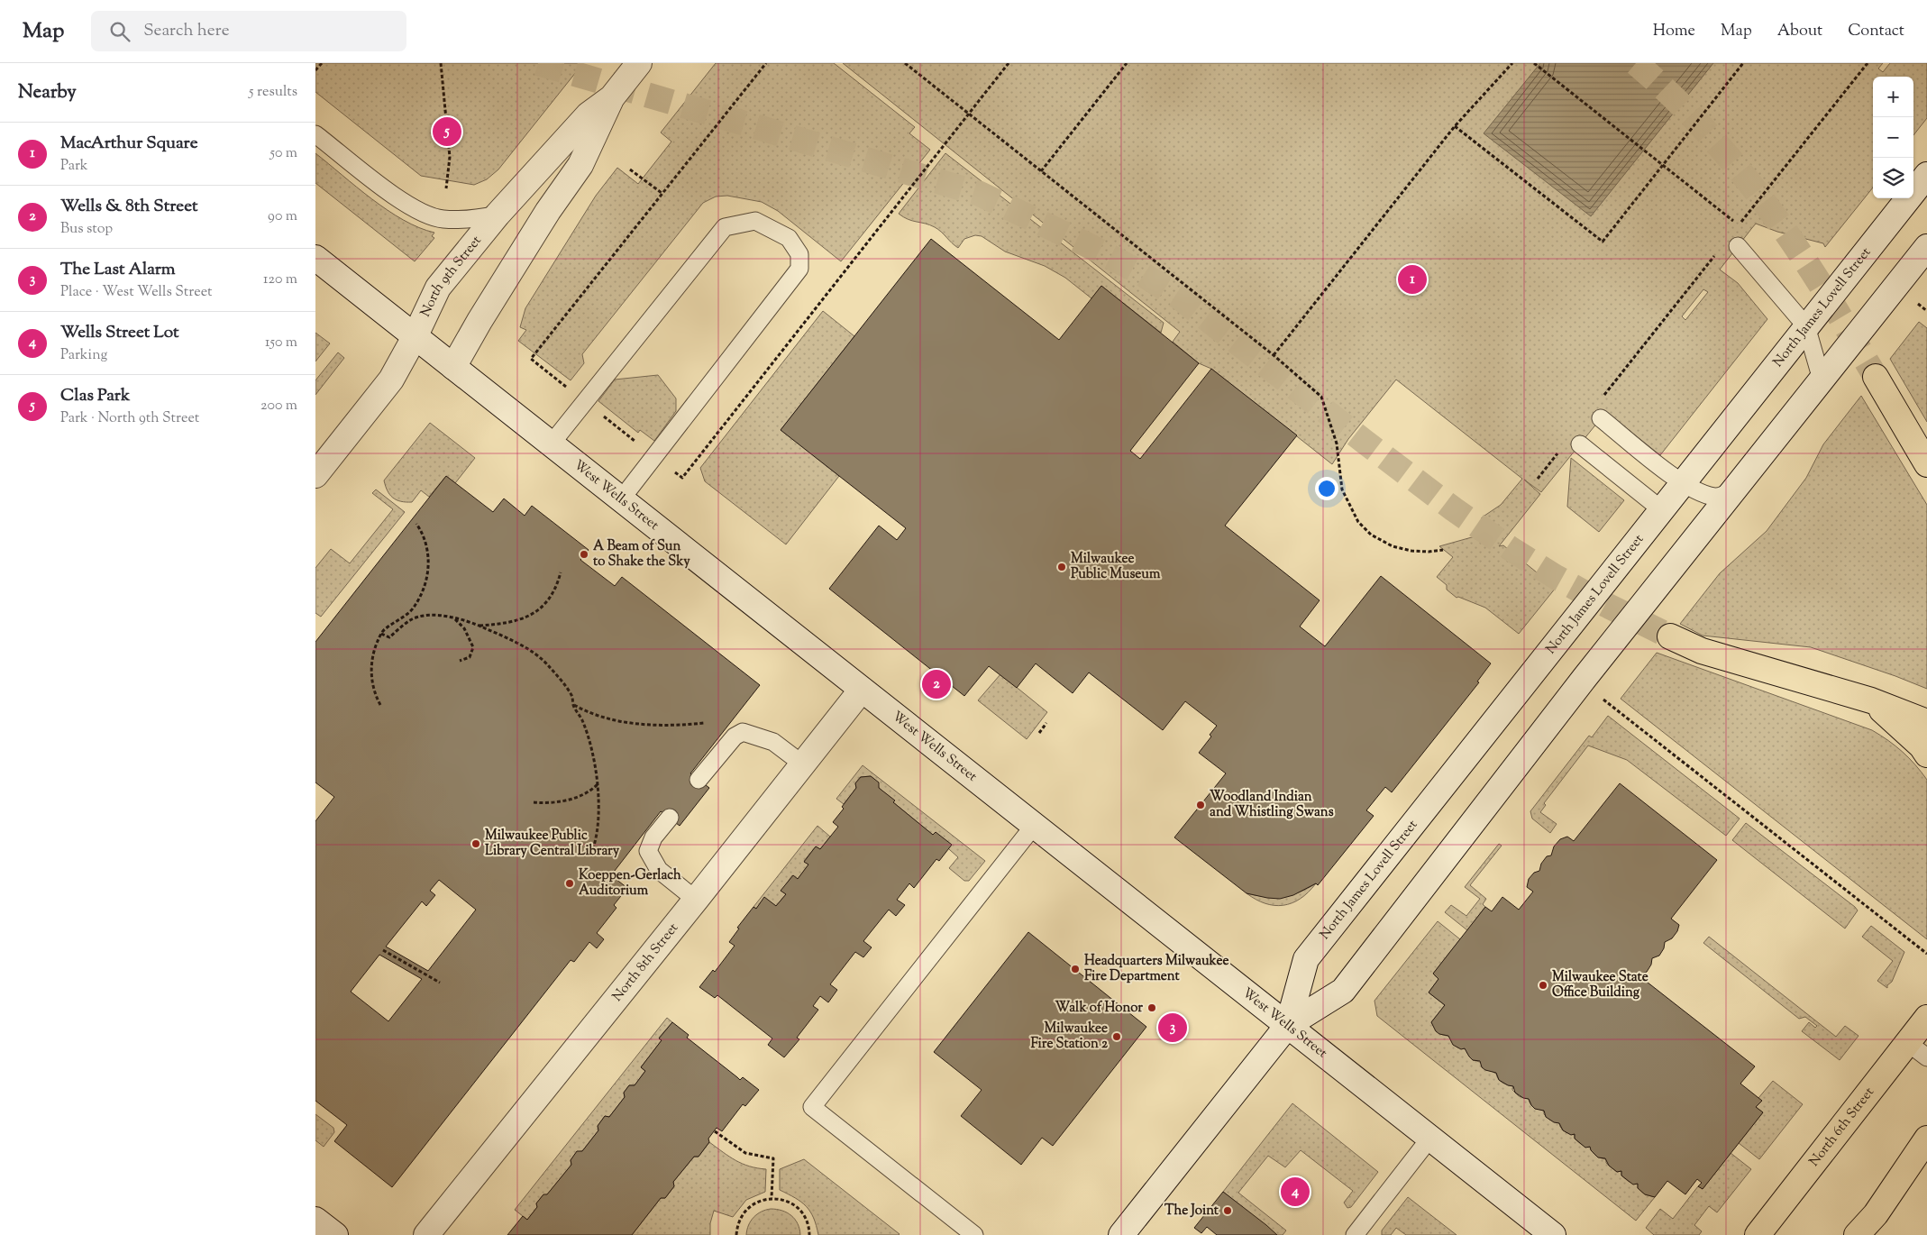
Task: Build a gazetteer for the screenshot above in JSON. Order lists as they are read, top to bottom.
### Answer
{
  "streets": {
    "main road": ["North 6th Street"],
    "street": [
      "North 9th Street",
      "North James Lovell Street",
      "West Wells Street",
      "North 8th Street"
    ]
  },
  "crossings": [
    ["North 9th Street", "West Wells Street"],
    ["North James Lovell Street", "West Wells Street"],
    ["West Wells Street", "North 8th Street"]
  ],
  "places": [
    "A Beam of Sun to Shake the Sky",
    "Milwaukee Public Museum",
    "Woodland Indian and Whistling Swans",
    "Milwaukee Public Library Central Library",
    "Koeppen-Gerlach Auditorium",
    "Headquarters Milwaukee Fire Department",
    "Milwaukee State Office Building",
    "Walk of Honor",
    "Milwaukee Fire Station 2",
    "The Joint"
  ],
  "page": {
    "header": "Map",
    "search": "Search here",
    "nav": [
      "Home",
      "Map",
      "About",
      "Contact"
    ],
    "heading": ["Nearby", "5 results"],
    "map_buttons": ["+", "−"],
    "pins": [
      "5",
      "1",
      "2",
      "3",
      "4"
    ],
    "list": [
      {
        "mark": "1",
        "name": "MacArthur Square",
        "note": "Park",
        "value": "50 m"
      },
      {
        "mark": "2",
        "name": "Wells & 8th Street",
        "note": "Bus stop",
        "value": "90 m"
      },
      {
        "mark": "3",
        "name": "The Last Alarm",
        "note": "Place · West Wells Street",
        "value": "120 m"
      },
      {
        "mark": "4",
        "name": "Wells Street Lot",
        "note": "Parking",
        "value": "150 m"
      },
      {
        "mark": "5",
        "name": "Clas Park",
        "note": "Park · North 9th Street",
        "value": "200 m"
      }
    ]
  }
}
